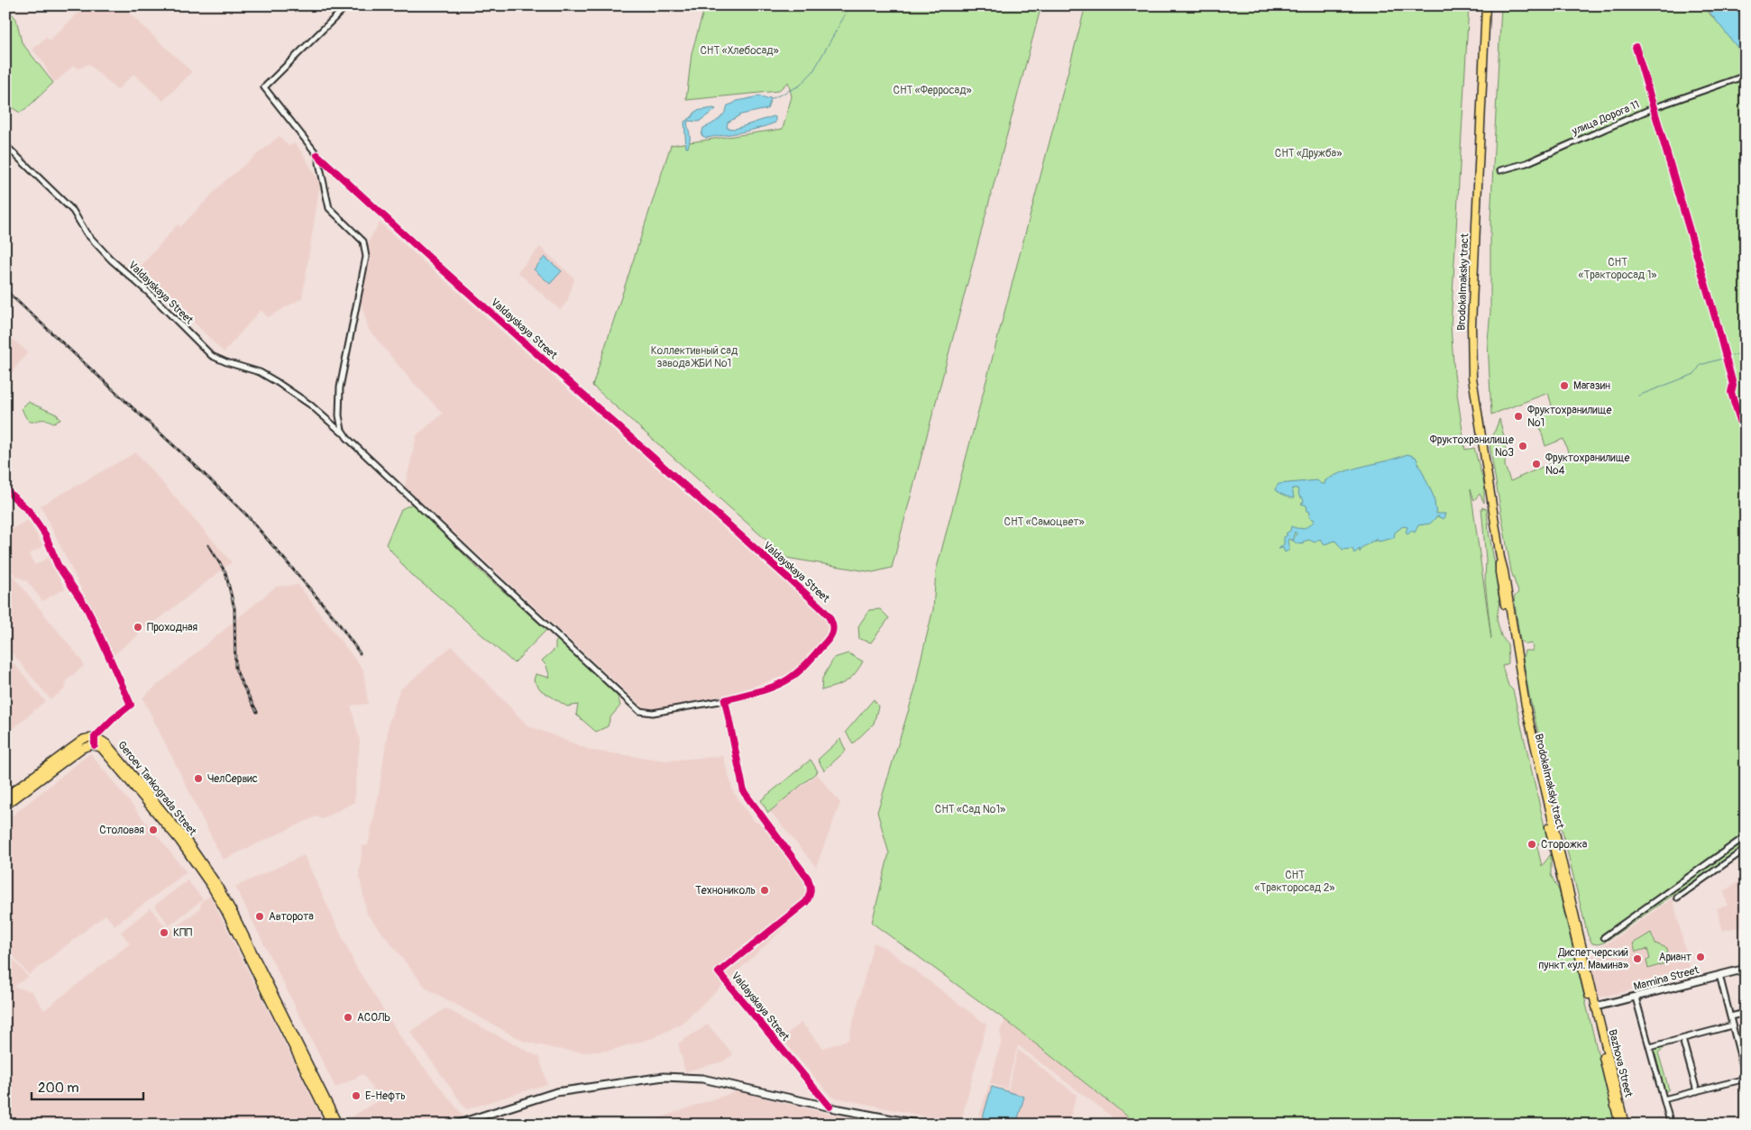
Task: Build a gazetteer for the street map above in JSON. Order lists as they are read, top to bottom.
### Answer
{
  "streets": {
    "main road": ["Brodokalmaksky tract", "Geroev Tankograda Street", "Bazhova Street"],
    "street": ["улица Дорога 11", "Valdayskaya Street", "Mamina Street"]
  },
  "crossings": [
    ["Brodokalmaksky tract", "Mamina Street"],
    ["Brodokalmaksky tract", "Bazhova Street"],
    ["Mamina Street", "Bazhova Street"]
  ],
  "parks": [
    "СНТ «Хлебосад»",
    "СНТ «Ферросад»",
    "СНТ «Дружба»",
    "СНТ «Тракторосад 1»",
    "Коллективный сад завода ЖБИ №1",
    "СНТ «Самоцвет»",
    "СНТ «Сад №1»",
    "СНТ «Тракторосад 2»"
  ],
  "places": [
    "Магазин",
    "Фруктохранилище №1",
    "Фруктохранилище №3",
    "Фруктохранилище №4",
    "Проходная",
    "ЧелСервис",
    "Столовая",
    "Сторожка",
    "Технониколь",
    "Авторота",
    "КПП",
    "Ариант",
    "Диспетчерский пункт «ул. Мамина»",
    "АСОЛЬ",
    "E-Нефть"
  ],
  "scale_bar": "200 m"
}
